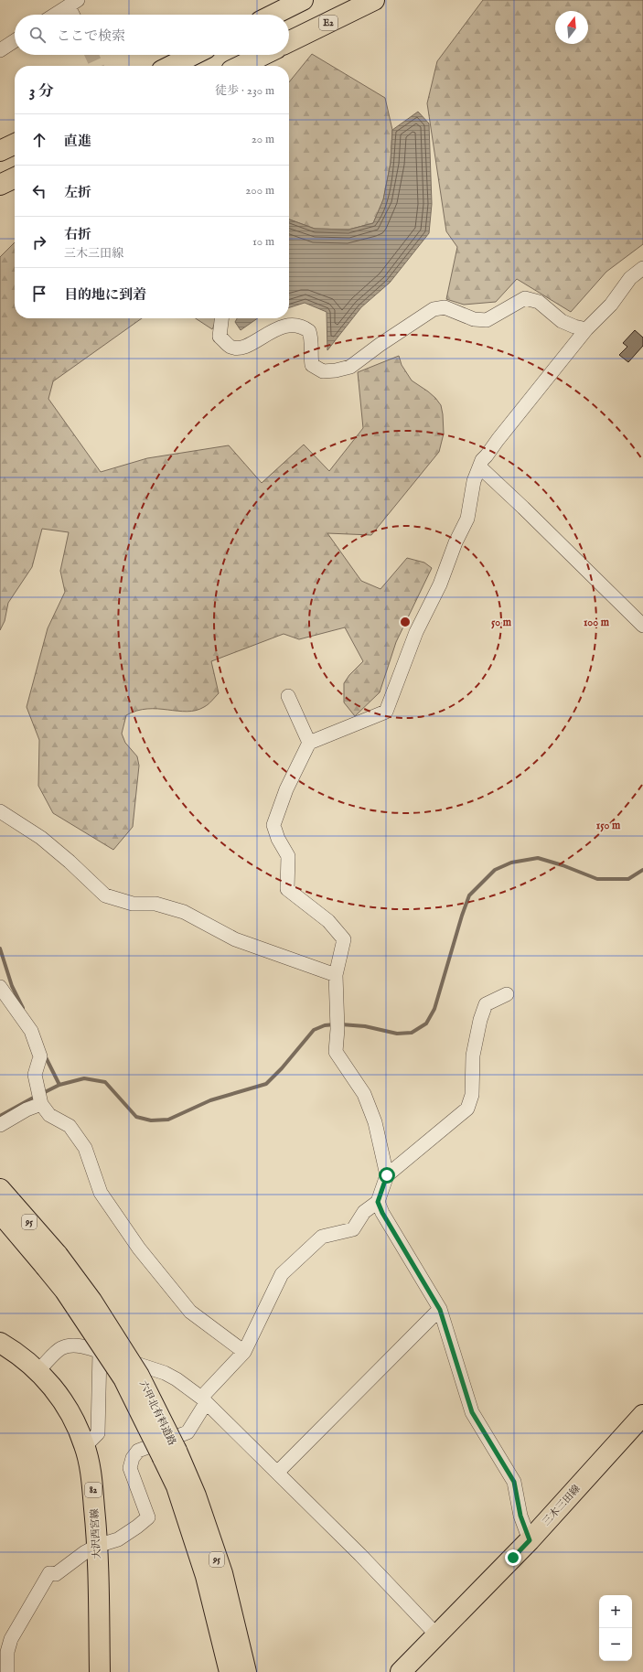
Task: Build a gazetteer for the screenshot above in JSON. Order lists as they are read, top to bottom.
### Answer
{
  "streets": {
    "main road": [
      "E2",
      "95",
      "六甲北有料道路",
      "82",
      "三木三田線",
      "大沢西宮線"
    ]
  },
  "north": "top",
  "page": {
    "search": "ここで検索",
    "heading": ["3 分", "徒歩 · 230 m"],
    "list": [
      ["直進", "20 m"],
      ["左折", "200 m"],
      ["右折", "三木三田線", "10 m"],
      "目的地に到着"
    ],
    "map_buttons": ["+", "−"]
  },
  "rings": ["50 m", "100 m", "150 m"]
}
